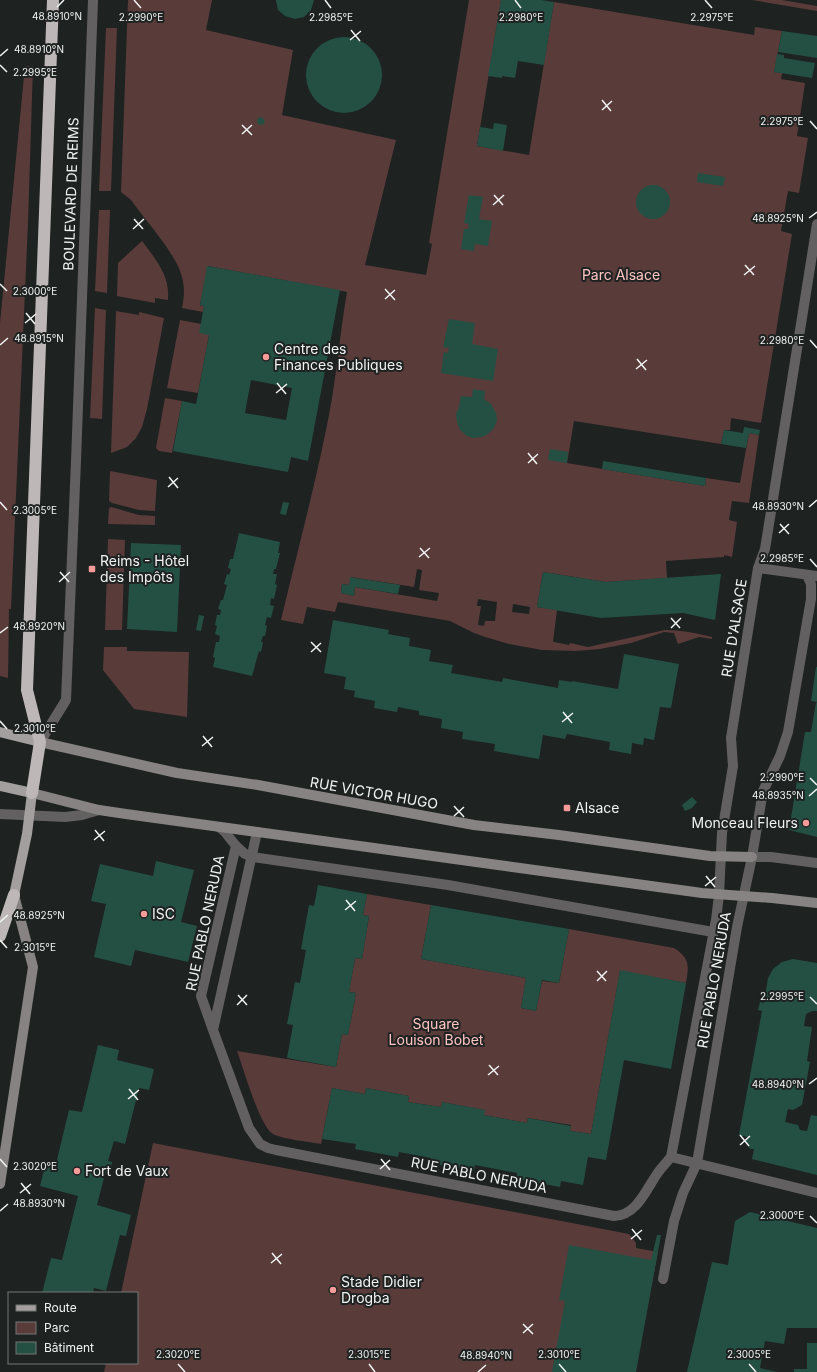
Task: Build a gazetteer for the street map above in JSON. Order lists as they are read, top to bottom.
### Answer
{
  "streets": {
    "main road": ["RUE VICTOR HUGO"],
    "street": ["BOULEVARD DE REIMS", "RUE D'ALSACE", "RUE PABLO NERUDA"]
  },
  "crossings": [
    ["BOULEVARD DE REIMS", "RUE VICTOR HUGO"],
    ["RUE D'ALSACE", "RUE VICTOR HUGO"],
    ["RUE D'ALSACE", "RUE PABLO NERUDA"]
  ],
  "parks": ["Parc Alsace", "Square Louison Bobet"],
  "places": {
    "other": [
      "Centre des Finances Publiques",
      "Monceau Fleurs",
      "ISC",
      "Fort de Vaux",
      "Stade Didier Drogba"
    ],
    "transit": ["Reims - Hôtel des Impôts", "Alsace"]
  },
  "legend": ["Route", "Parc", "Bâtiment"],
  "coordinates": [
    "48.8910°N",
    "2.2975°E",
    "2.2990°E",
    "2.2985°E",
    "2.2980°E",
    "2.2995°E",
    "48.8925°N",
    "2.3000°E",
    "48.8915°N",
    "48.8930°N",
    "2.3005°E",
    "48.8920°N",
    "2.3010°E",
    "48.8935°N",
    "2.3015°E",
    "48.8940°N",
    "2.3020°E"
  ]
}
